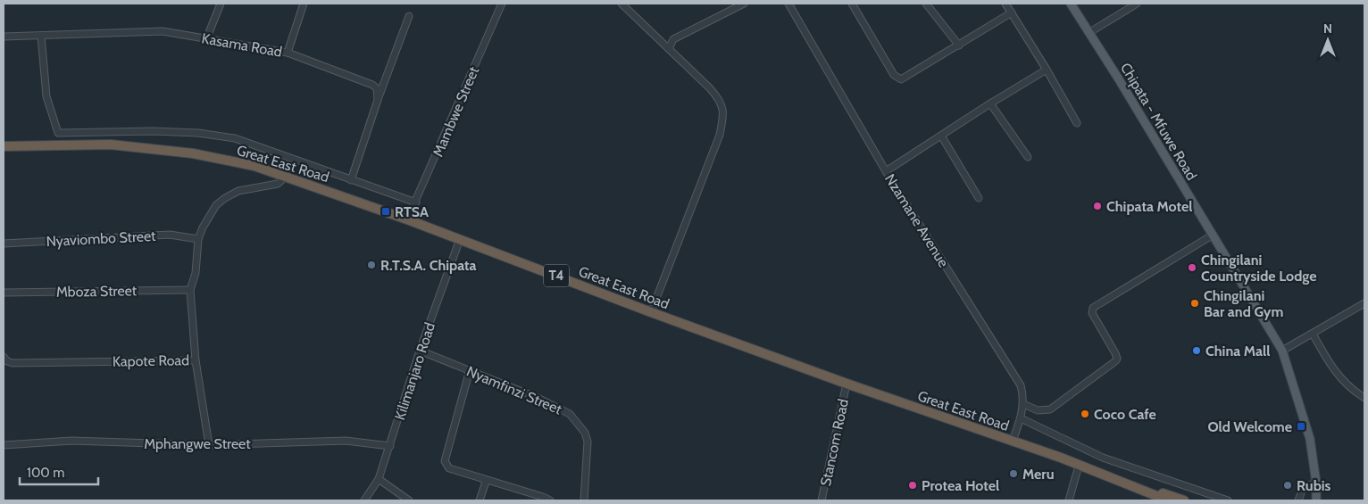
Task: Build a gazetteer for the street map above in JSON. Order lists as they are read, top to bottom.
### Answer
{
  "streets": {
    "highway": ["Great East Road", "T4"],
    "main road": ["Chipata - Mfuwe Road"],
    "street": [
      "Kasama Road",
      "Mambwe Street",
      "Nzamane Avenue",
      "Nyaviombo Street",
      "Mboza Street",
      "Kapote Road",
      "Kilimanjaro Road",
      "Nyamfinzi Street",
      "Stancom Road",
      "Mphangwe Street"
    ]
  },
  "crossings": [
    ["Mambwe Street", "Great East Road"],
    ["Great East Road", "Nzamane Avenue"],
    ["Great East Road", "Kapote Road"],
    ["Great East Road", "Kilimanjaro Road"],
    ["Great East Road", "Stancom Road"],
    ["Nyaviombo Street", "Kapote Road"],
    ["Mboza Street", "Kapote Road"],
    ["Kilimanjaro Road", "Nyamfinzi Street"],
    ["Kilimanjaro Road", "Mphangwe Street"]
  ],
  "places": {
    "other": [
      "Chipata Motel",
      "R.T.S.A. Chipata",
      "Chingilani Countryside Lodge",
      "Chingilani Bar and Gym",
      "China Mall",
      "Coco Cafe",
      "Meru",
      "Protea Hotel",
      "Rubis"
    ],
    "transit": ["RTSA", "Old Welcome"]
  },
  "scale_bar": "100 m",
  "north": "top"
}
